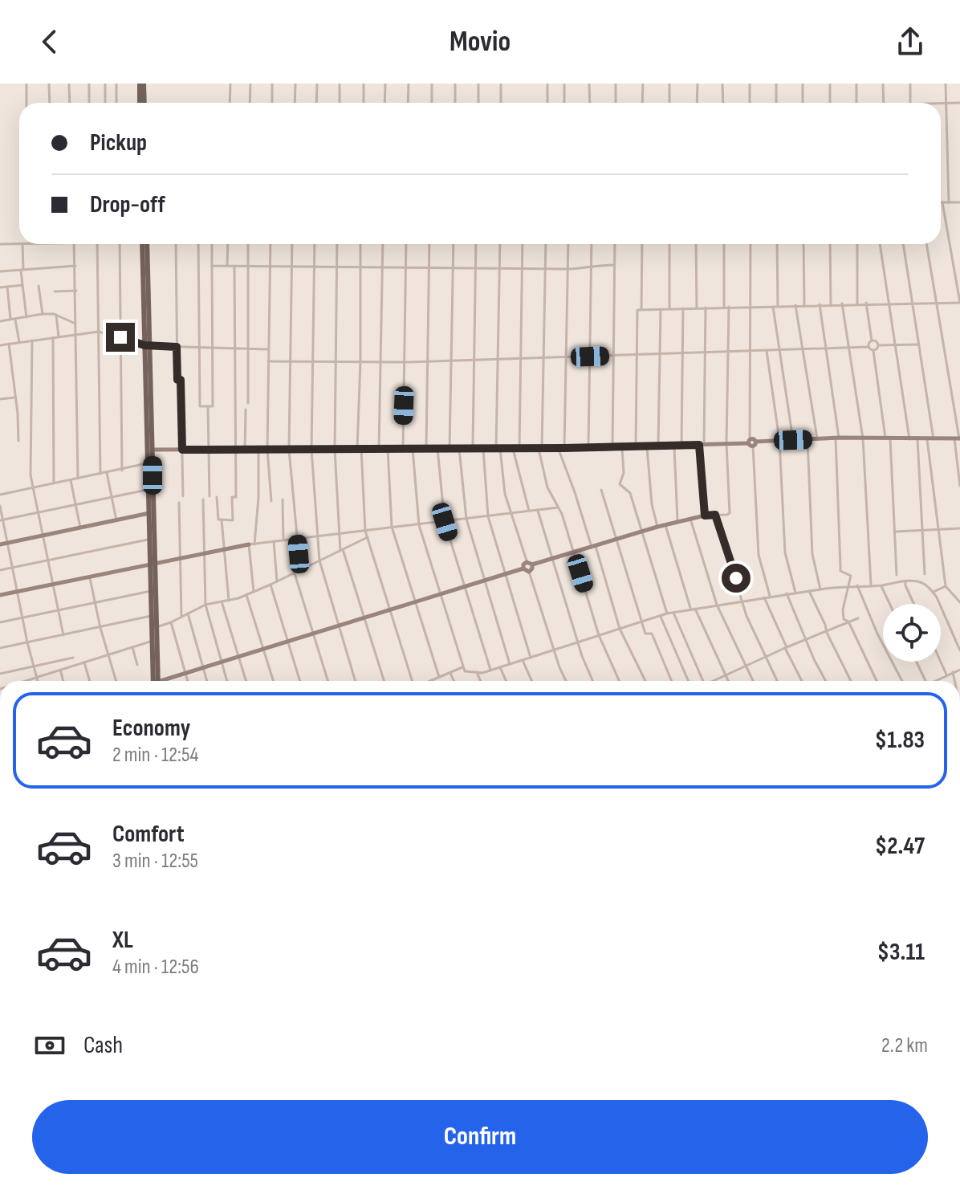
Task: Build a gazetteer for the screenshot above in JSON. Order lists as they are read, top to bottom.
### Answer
{
  "page": {
    "header": "Movio",
    "banner": ["Pickup", "Drop-off"],
    "list": [
      {
        "name": "Economy",
        "note": "2 min · 12:54",
        "value": "$1.83"
      },
      {
        "name": "Comfort",
        "note": "3 min · 12:55",
        "value": "$2.47"
      },
      {
        "name": "XL",
        "note": "4 min · 12:56",
        "value": "$3.11"
      }
    ],
    "pay": ["Cash", "2.2 km"],
    "buttons": "Confirm"
  }
}
